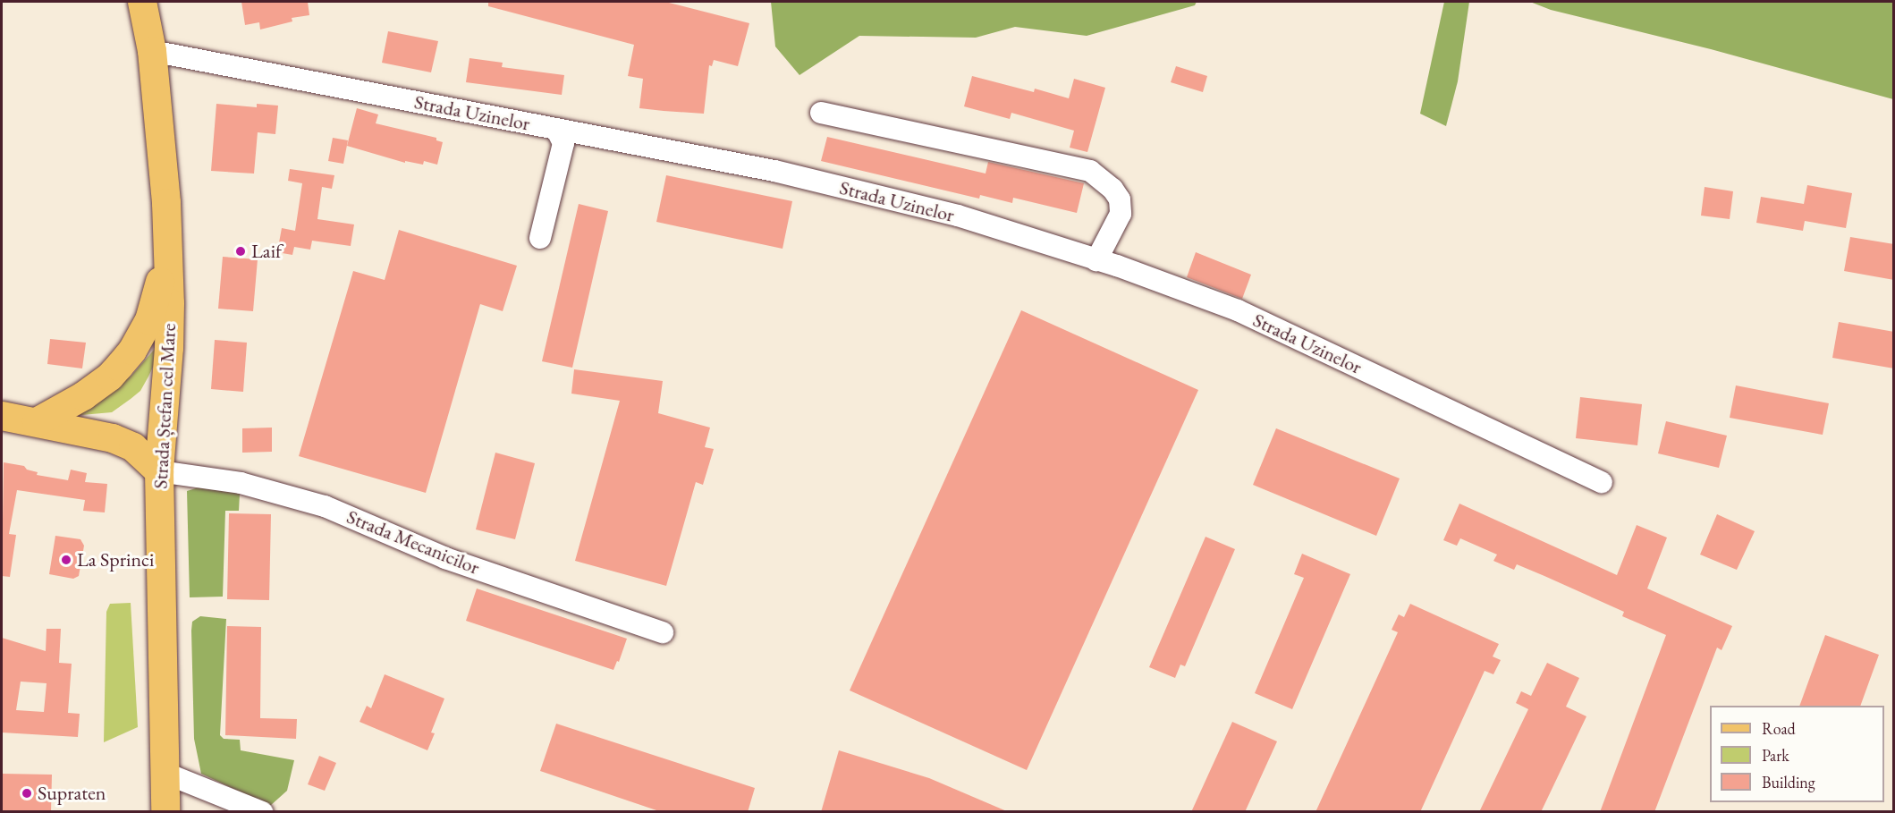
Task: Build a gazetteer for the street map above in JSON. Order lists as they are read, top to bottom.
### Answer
{
  "streets": {
    "main road": ["Strada Ștefan cel Mare"],
    "street": ["Strada Uzinelor", "Strada Mecanicilor"]
  },
  "crossings": [
    ["Strada Uzinelor", "Strada Ștefan cel Mare"],
    ["Strada Ștefan cel Mare", "Strada Mecanicilor"]
  ],
  "places": ["Laif", "La Sprinci", "Supraten"],
  "legend": ["Road", "Park", "Building"]
}
